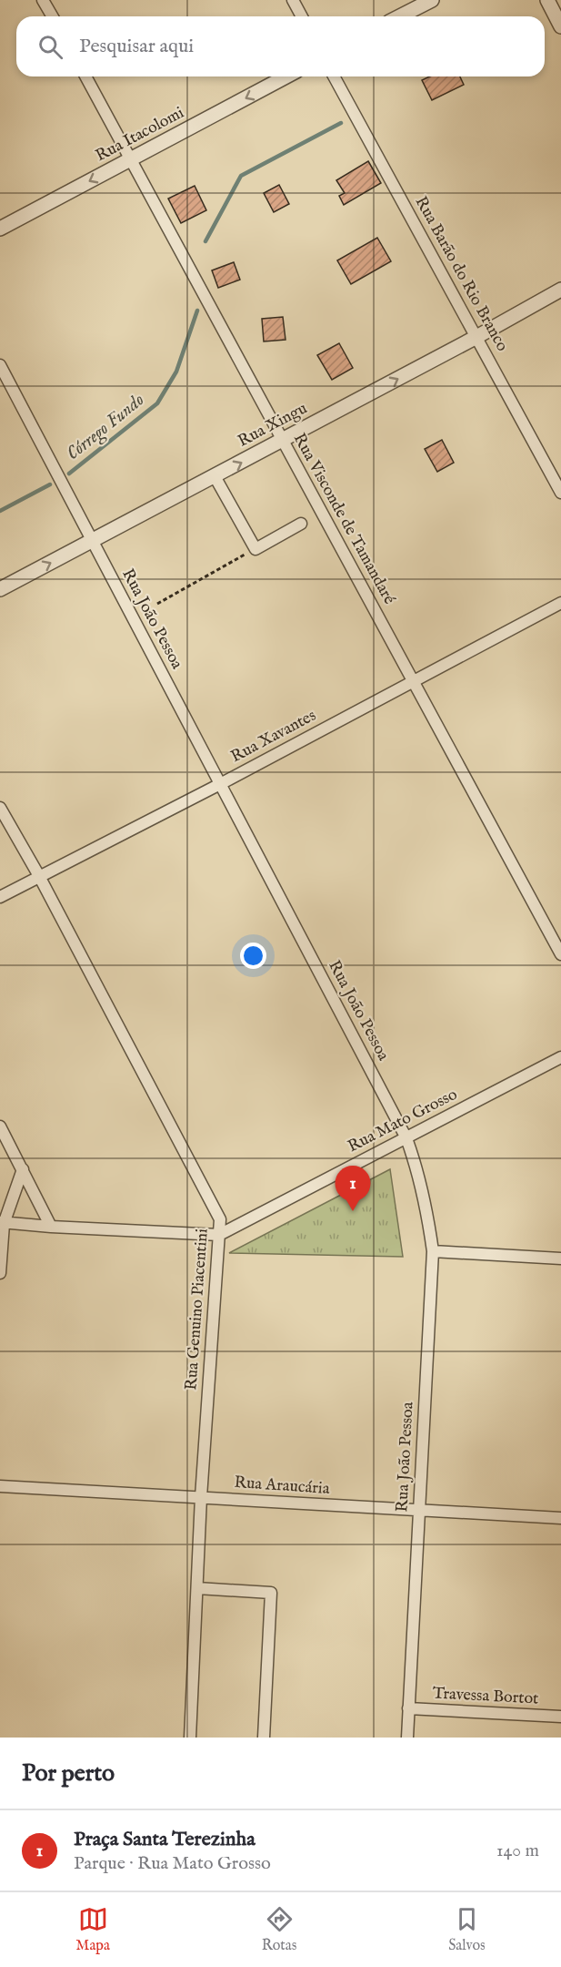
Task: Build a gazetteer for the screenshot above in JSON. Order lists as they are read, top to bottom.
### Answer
{
  "streets": {
    "street": [
      "Rua Itacolomi",
      "Rua Barão do Rio Branco",
      "Rua Xingu",
      "Rua Visconde de Tamandaré",
      "Rua João Pessoa",
      "Rua Xavantes",
      "Rua Mato Grosso",
      "Rua Genuino Piacentini",
      "Rua Araucária",
      "Travessa Bortot"
    ]
  },
  "crossings": [
    ["Rua Itacolomi", "Rua Visconde de Tamandaré"],
    ["Rua Barão do Rio Branco", "Rua Xingu"],
    ["Rua Xingu", "Rua Visconde de Tamandaré"],
    ["Rua Xingu", "Rua João Pessoa"],
    ["Rua Visconde de Tamandaré", "Rua Xavantes"],
    ["Rua João Pessoa", "Rua Xavantes"],
    ["Rua João Pessoa", "Rua Mato Grosso"],
    ["Rua João Pessoa", "Rua Araucária"],
    ["Rua João Pessoa", "Travessa Bortot"],
    ["Rua Xavantes", "Rua Genuino Piacentini"],
    ["Rua Mato Grosso", "Rua Genuino Piacentini"],
    ["Rua Genuino Piacentini", "Rua Araucária"]
  ],
  "one_way": ["Rua Itacolomi", "Rua Xingu"],
  "water": ["Córrego Fundo"],
  "page": {
    "search": "Pesquisar aqui",
    "pins": "1",
    "heading": "Por perto",
    "list": [
      {
        "mark": "1",
        "name": "Praça Santa Terezinha",
        "note": "Parque · Rua Mato Grosso",
        "value": "140 m"
      }
    ],
    "nav": ["Mapa", "Rotas", "Salvos"]
  }
}
